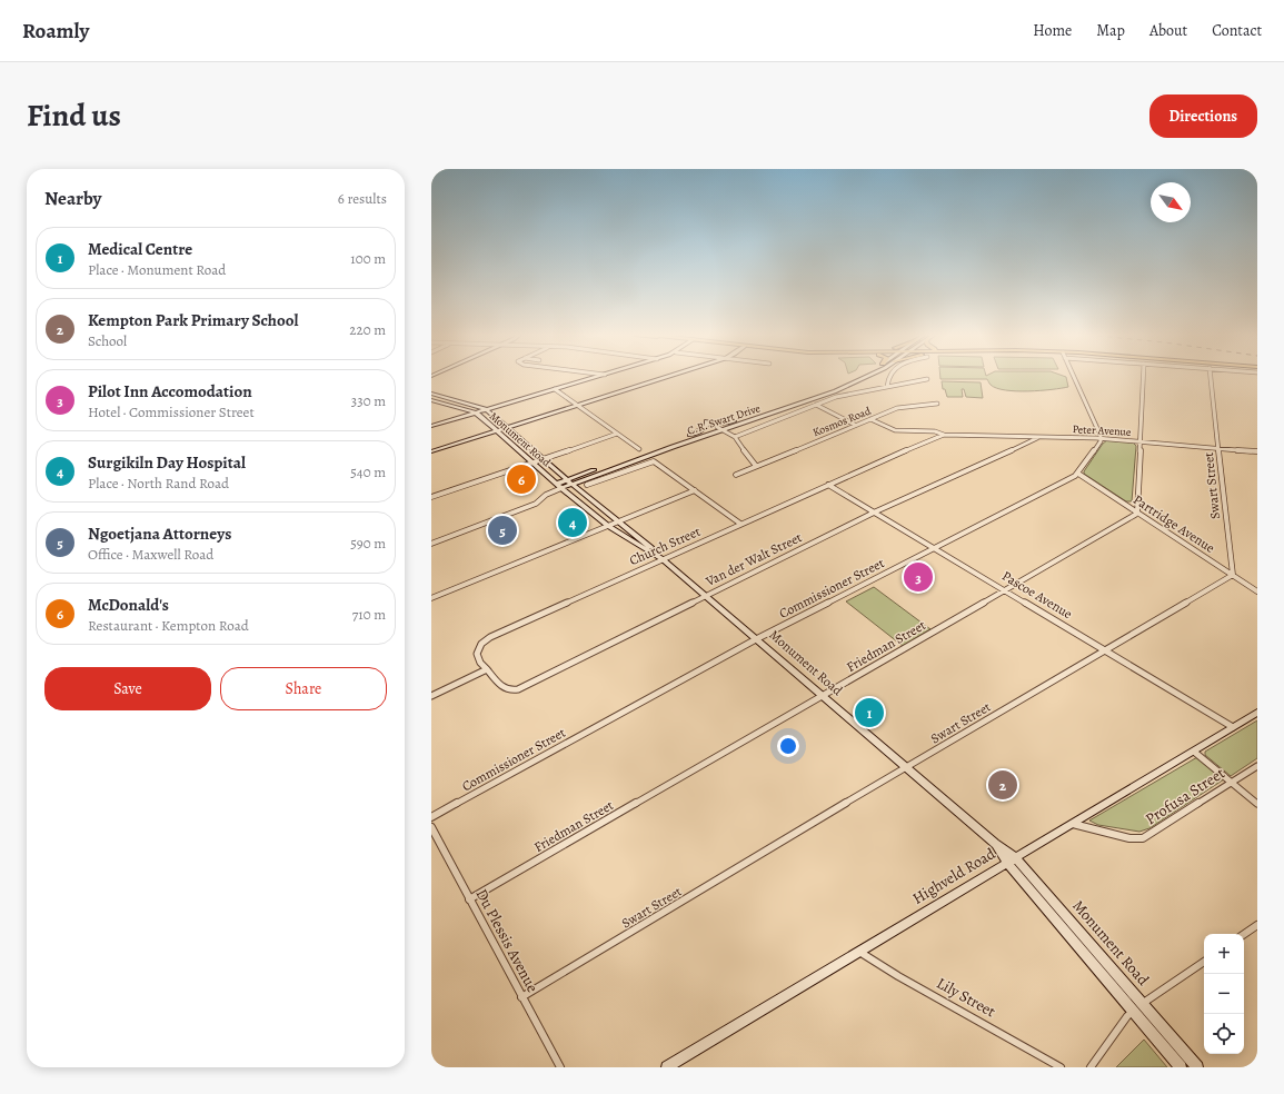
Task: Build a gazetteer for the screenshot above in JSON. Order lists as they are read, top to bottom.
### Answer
{
  "streets": {
    "main road": ["C.R. Swart Drive", "Monument Road", "Highveld Road"],
    "street": [
      "Kosmos Road",
      "Peter Avenue",
      "Swart Street",
      "Partridge Avenue",
      "Church Street",
      "Van der Walt Street",
      "Commissioner Street",
      "Pascoe Avenue",
      "Friedman Street",
      "Profusa Street",
      "Du Plessis Avenue",
      "Lily Street"
    ]
  },
  "crossings": [
    ["C.R. Swart Drive", "Monument Road"],
    ["Peter Avenue", "Swart Street"],
    ["Peter Avenue", "Church Street"],
    ["Peter Avenue", "Van der Walt Street"],
    ["Peter Avenue", "Commissioner Street"],
    ["Monument Road", "Swart Street"],
    ["Monument Road", "Church Street"],
    ["Monument Road", "Van der Walt Street"],
    ["Monument Road", "Commissioner Street"],
    ["Monument Road", "Friedman Street"],
    ["Monument Road", "Highveld Road"],
    ["Swart Street", "Partridge Avenue"],
    ["Swart Street", "Pascoe Avenue"],
    ["Swart Street", "Du Plessis Avenue"],
    ["Partridge Avenue", "Commissioner Street"],
    ["Partridge Avenue", "Friedman Street"],
    ["Church Street", "Van der Walt Street"],
    ["Church Street", "Pascoe Avenue"],
    ["Van der Walt Street", "Pascoe Avenue"],
    ["Commissioner Street", "Pascoe Avenue"],
    ["Pascoe Avenue", "Friedman Street"],
    ["Pascoe Avenue", "Highveld Road"],
    ["Friedman Street", "Du Plessis Avenue"],
    ["Profusa Street", "Highveld Road"],
    ["Highveld Road", "Lily Street"]
  ],
  "north": "bottom right",
  "page": {
    "header": "Roamly",
    "nav": [
      "Home",
      "Map",
      "About",
      "Contact"
    ],
    "title": "Find us",
    "buttons": [
      "Directions",
      ["Save", "Share"]
    ],
    "heading": ["Nearby", "6 results"],
    "list": [
      {
        "mark": "1",
        "name": "Medical Centre",
        "note": "Place · Monument Road",
        "value": "100 m"
      },
      {
        "mark": "2",
        "name": "Kempton Park Primary School",
        "note": "School",
        "value": "220 m"
      },
      {
        "mark": "3",
        "name": "Pilot Inn Accomodation",
        "note": "Hotel · Commissioner Street",
        "value": "330 m"
      },
      {
        "mark": "4",
        "name": "Surgikiln Day Hospital",
        "note": "Place · North Rand Road",
        "value": "540 m"
      },
      {
        "mark": "5",
        "name": "Ngoetjana Attorneys",
        "note": "Office · Maxwell Road",
        "value": "590 m"
      },
      {
        "mark": "6",
        "name": "McDonald's",
        "note": "Restaurant · Kempton Road",
        "value": "710 m"
      }
    ],
    "pins": [
      "6",
      "4",
      "5",
      "3",
      "1",
      "2"
    ],
    "map_buttons": ["+", "−"]
  }
}
